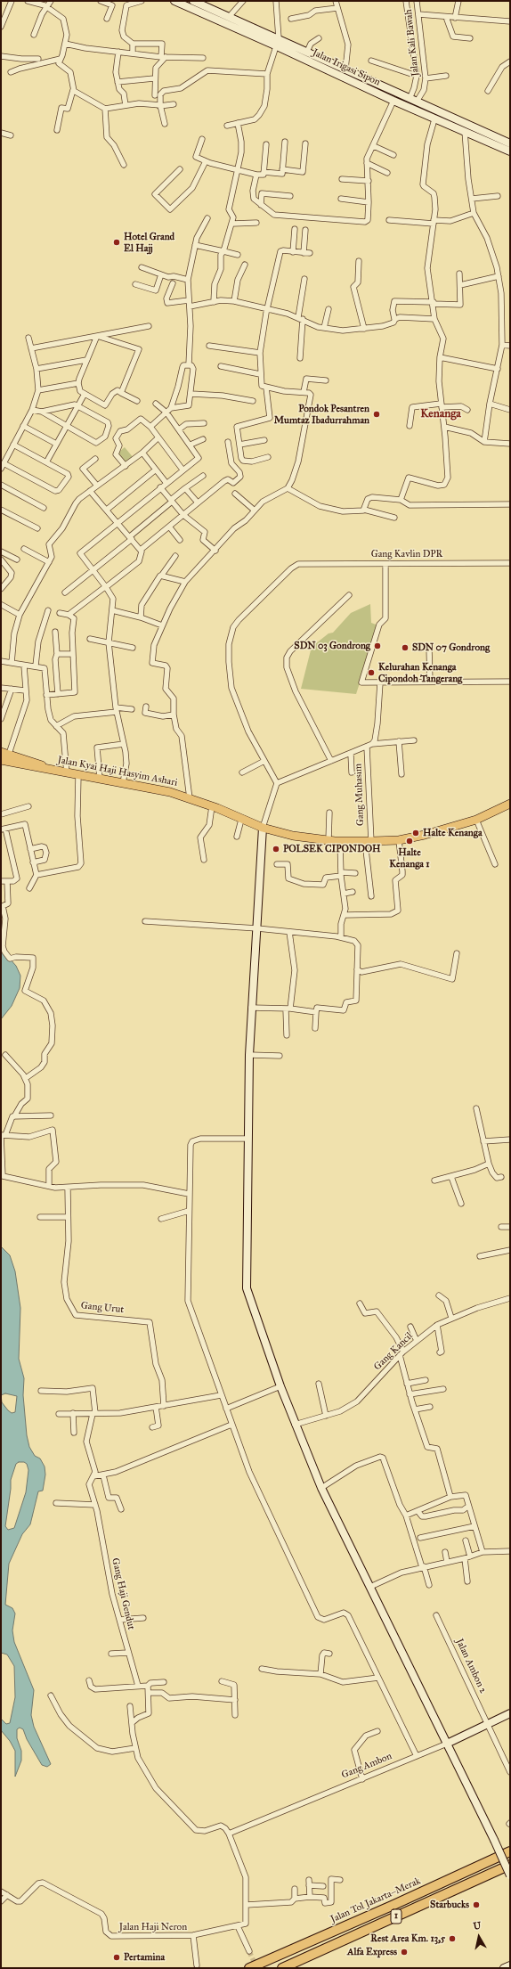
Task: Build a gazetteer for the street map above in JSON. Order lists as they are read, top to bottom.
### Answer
{
  "streets": {
    "highway": ["Jalan Tol Jakarta–Merak", "1"],
    "main road": ["Jalan Kyai Haji Hasyim Ashari"],
    "street": [
      "Jalan Kali Bawah",
      "Jalan Irigasi Sipon",
      "Gang Kavlin DPR",
      "Gang Muhasim",
      "Gang Urut",
      "Gang Kancil",
      "Gang Haji Gendut",
      "Jalan Ambon 2",
      "Gang Ambon",
      "Jalan Haji Neron"
    ]
  },
  "crossings": [
    ["Jalan Kali Bawah", "Jalan Irigasi Sipon"],
    ["Jalan Kyai Haji Hasyim Ashari", "Gang Muhasim"],
    ["Jalan Ambon 2", "Gang Ambon"]
  ],
  "districts": ["Kenanga"],
  "places": [
    "Hotel Grand El Hajj",
    "Pondok Pesantren Mumtaz Ibadurrahman",
    "SDN 03 Gondrong",
    "SDN 07 Gondrong",
    "Kelurahan Kenanga Cipondoh Tangerang",
    "Halte Kenanga",
    "Halte Kenanga 1",
    "POLSEK CIPONDOH",
    "Starbucks",
    "Rest Area Km. 13,5",
    "Alfa Express",
    "Pertamina"
  ],
  "north": "top"
}
